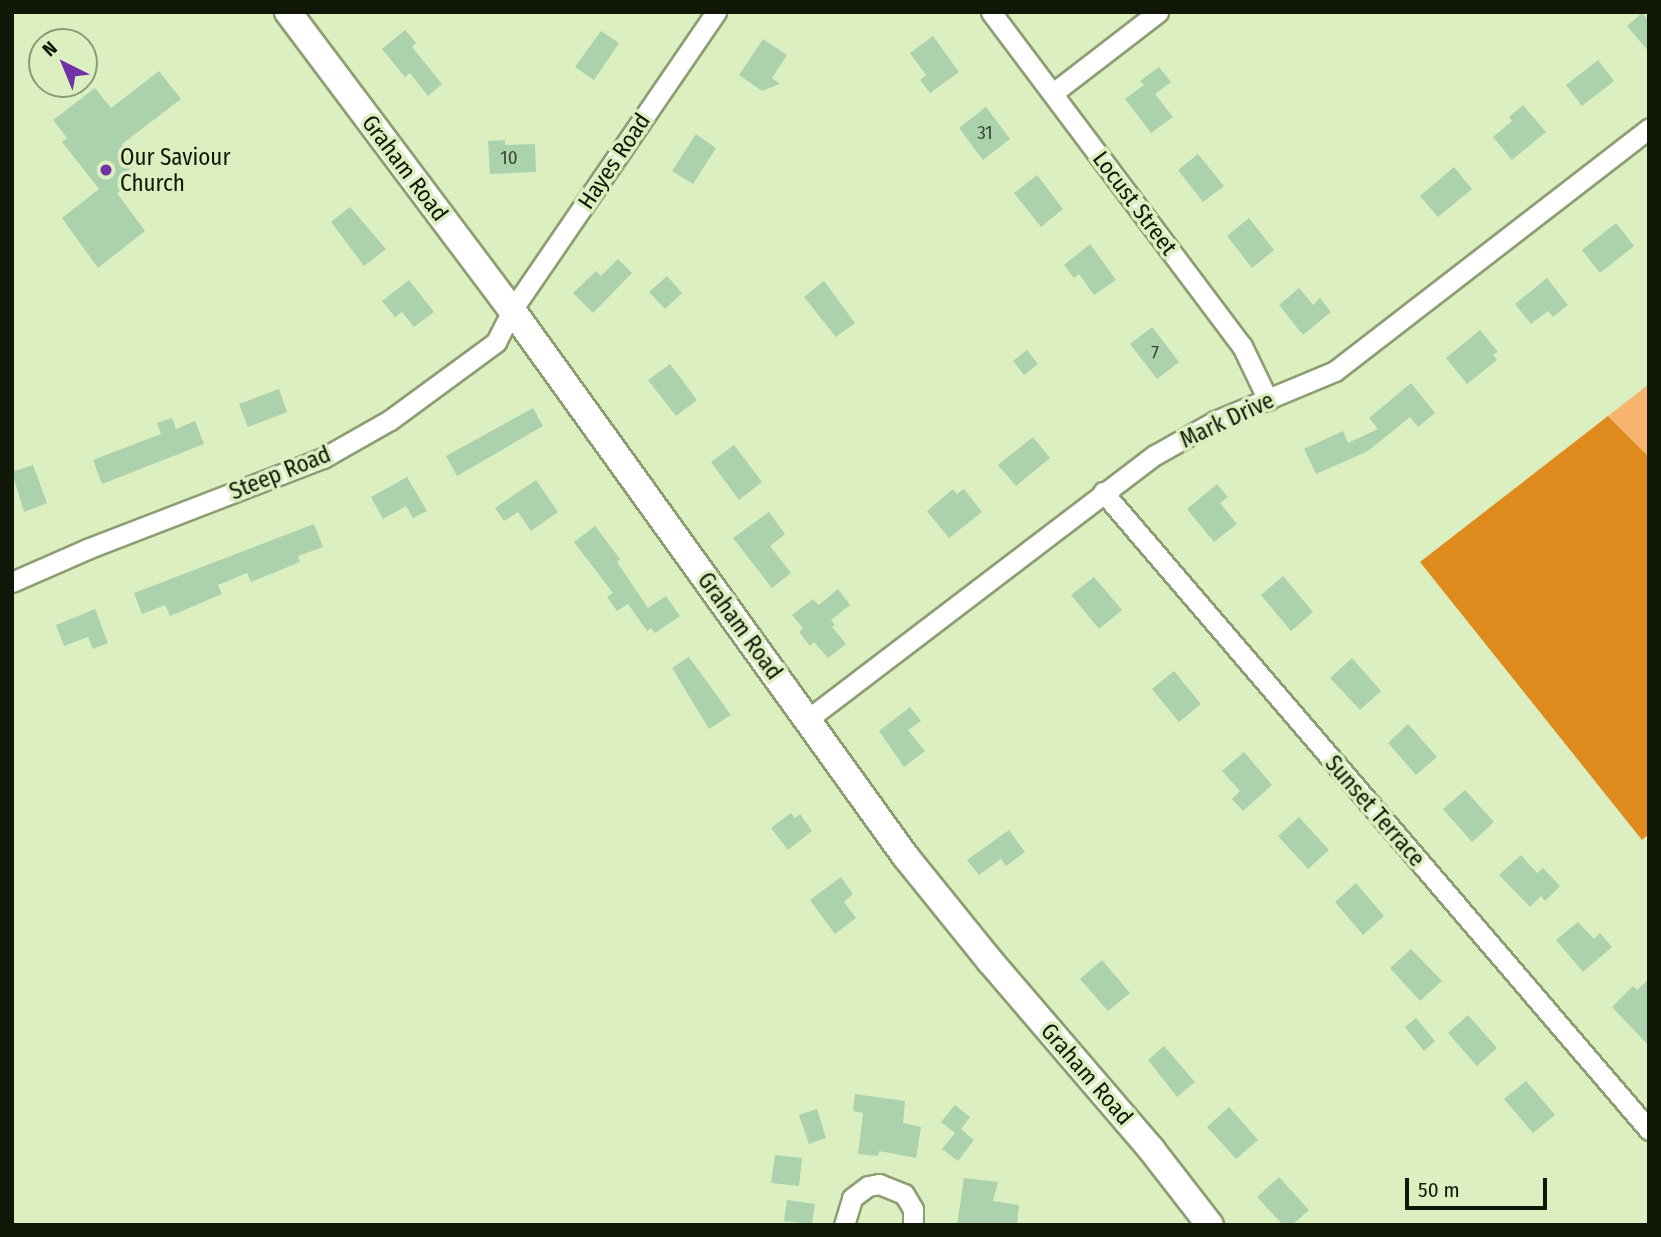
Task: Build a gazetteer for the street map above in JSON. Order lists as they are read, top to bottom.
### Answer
{
  "streets": {
    "street": [
      "Hayes Road",
      "Graham Road",
      "Locust Street",
      "Mark Drive",
      "Steep Road",
      "Sunset Terrace"
    ]
  },
  "crossings": [
    ["Hayes Road", "Graham Road"],
    ["Hayes Road", "Steep Road"],
    ["Graham Road", "Mark Drive"],
    ["Graham Road", "Steep Road"],
    ["Locust Street", "Mark Drive"],
    ["Mark Drive", "Sunset Terrace"]
  ],
  "places": ["Our Saviour Church"],
  "house_numbers": ["31", "10", "7"],
  "scale_bar": "50 m",
  "north": "top left"
}
